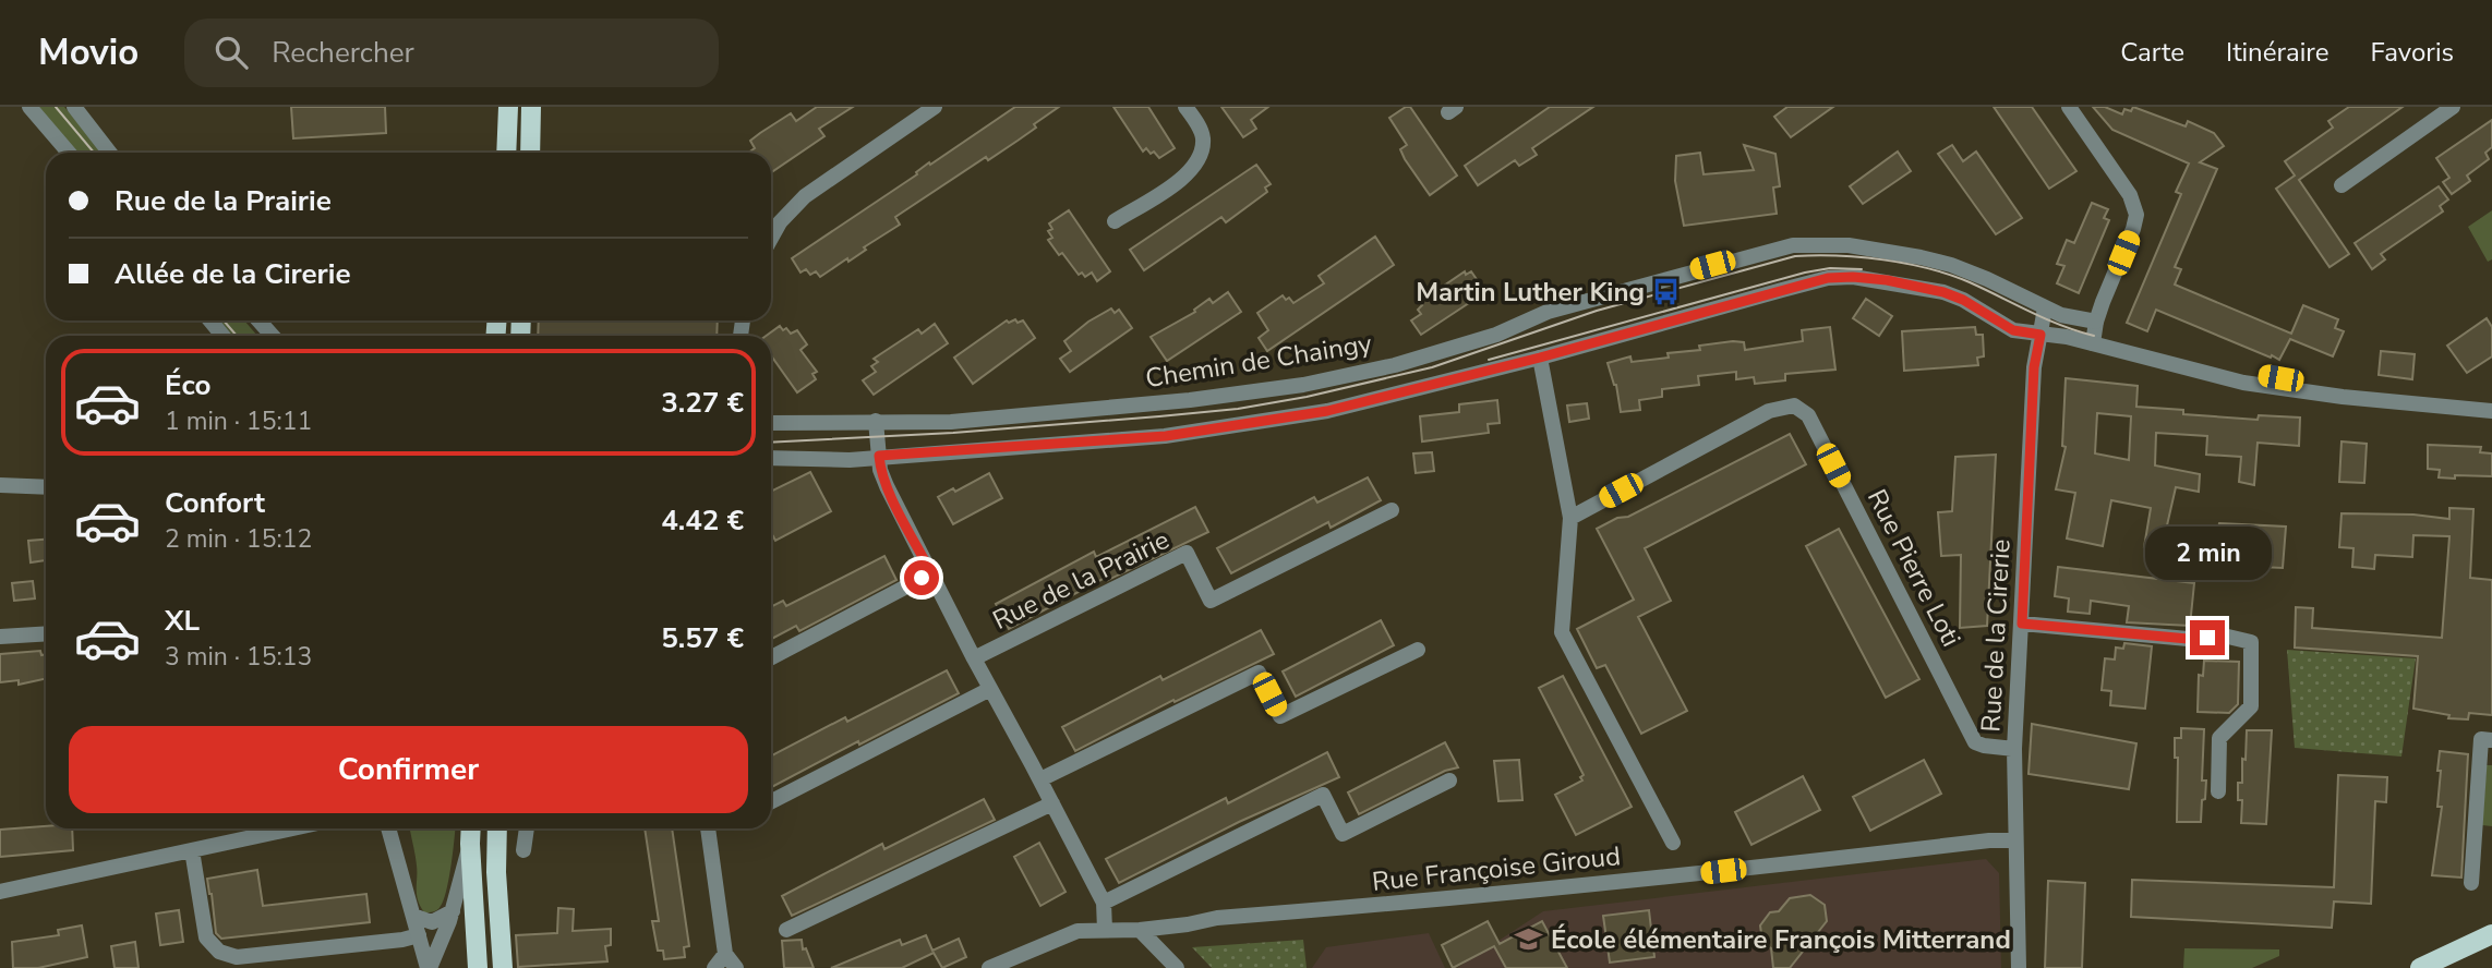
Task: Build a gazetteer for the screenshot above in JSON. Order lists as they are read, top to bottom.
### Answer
{
  "streets": {
    "street": [
      "Chemin de Chaingy",
      "Rue Pierre Loti",
      "Rue de la Prairie",
      "Rue de la Cirerie",
      "Rue Françoise Giroud"
    ]
  },
  "crossings": [
    ["Chemin de Chaingy", "Rue de la Prairie"],
    ["Chemin de Chaingy", "Rue de la Cirerie"],
    ["Rue Pierre Loti", "Rue de la Cirerie"],
    ["Rue de la Prairie", "Rue Françoise Giroud"],
    ["Rue de la Cirerie", "Rue Françoise Giroud"]
  ],
  "places": {
    "bus stop": ["Martin Luther King"],
    "school or university": ["École élémentaire François Mitterrand"]
  },
  "page": {
    "header": "Movio",
    "search": "Rechercher",
    "nav": ["Carte", "Itinéraire", "Favoris"],
    "banner": ["Rue de la Prairie", "Allée de la Cirerie"],
    "list": [
      {
        "name": "Éco",
        "note": "1 min · 15:11",
        "value": "3.27 €"
      },
      {
        "name": "Confort",
        "note": "2 min · 15:12",
        "value": "4.42 €"
      },
      {
        "name": "XL",
        "note": "3 min · 15:13",
        "value": "5.57 €"
      }
    ],
    "bubble": "2 min",
    "buttons": "Confirmer"
  }
}
